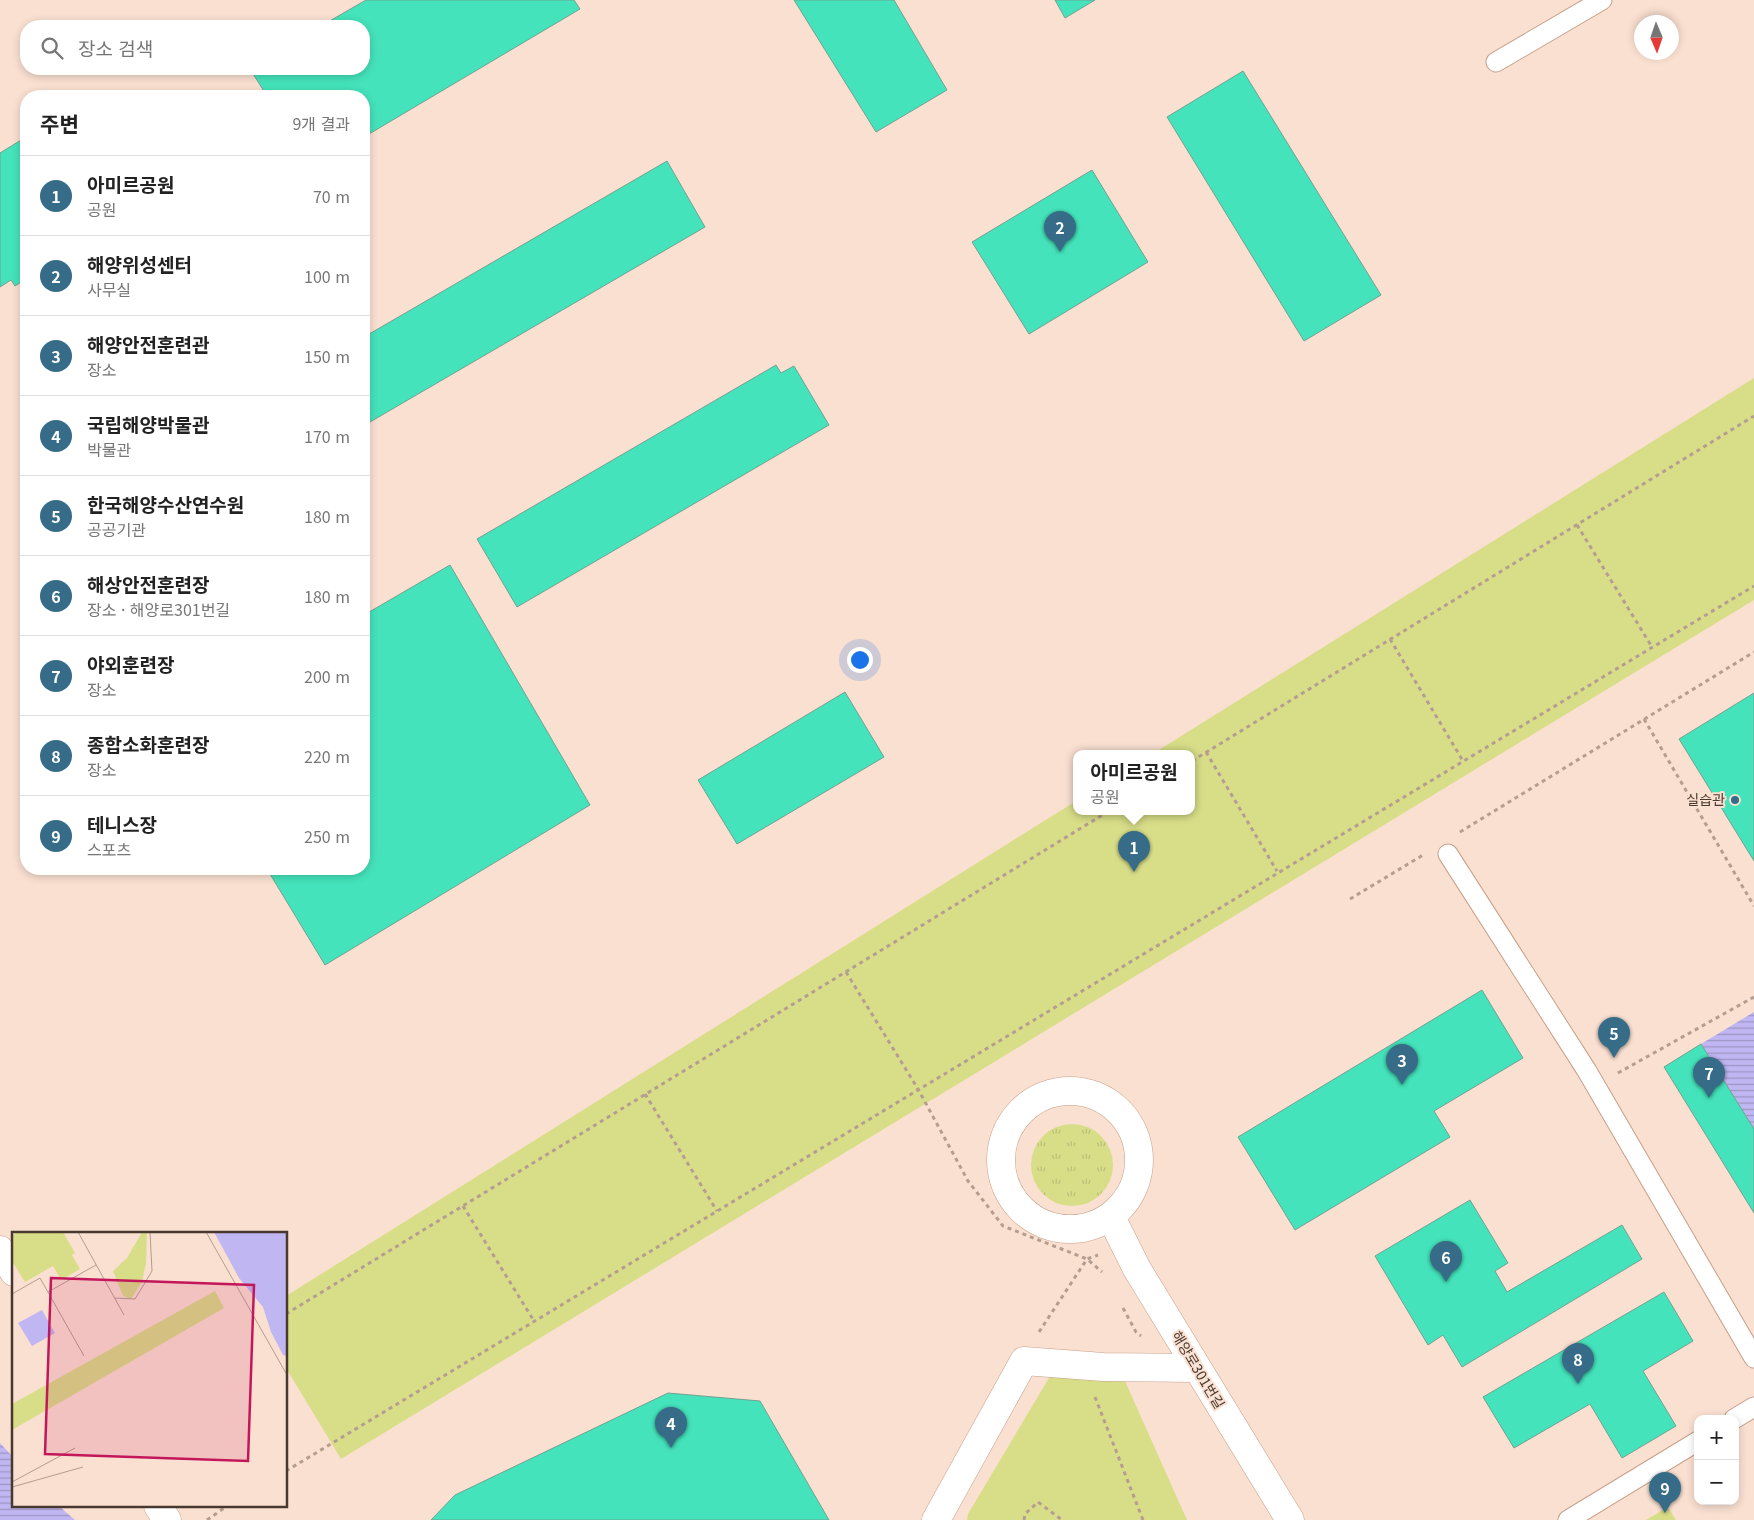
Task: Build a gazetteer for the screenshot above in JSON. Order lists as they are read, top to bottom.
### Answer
{
  "streets": {
    "street": ["해양로301번길"]
  },
  "places": ["실습관"],
  "north": "bottom",
  "page": {
    "search": "장소 검색",
    "heading": ["주변", "9개 결과"],
    "list": [
      {
        "mark": "1",
        "name": "아미르공원",
        "note": "공원",
        "value": "70 m"
      },
      {
        "mark": "2",
        "name": "해양위성센터",
        "note": "사무실",
        "value": "100 m"
      },
      {
        "mark": "3",
        "name": "해양안전훈련관",
        "note": "장소",
        "value": "150 m"
      },
      {
        "mark": "4",
        "name": "국립해양박물관",
        "note": "박물관",
        "value": "170 m"
      },
      {
        "mark": "5",
        "name": "한국해양수산연수원",
        "note": "공공기관",
        "value": "180 m"
      },
      {
        "mark": "6",
        "name": "해상안전훈련장",
        "note": "장소 · 해양로301번길",
        "value": "180 m"
      },
      {
        "mark": "7",
        "name": "야외훈련장",
        "note": "장소",
        "value": "200 m"
      },
      {
        "mark": "8",
        "name": "종합소화훈련장",
        "note": "장소",
        "value": "220 m"
      },
      {
        "mark": "9",
        "name": "테니스장",
        "note": "스포츠",
        "value": "250 m"
      }
    ],
    "pins": [
      "2",
      "1",
      "5",
      "3",
      "7",
      "6",
      "8",
      "4",
      "9"
    ],
    "popup": ["아미르공원", "공원"],
    "map_buttons": ["+", "−"]
  }
}
